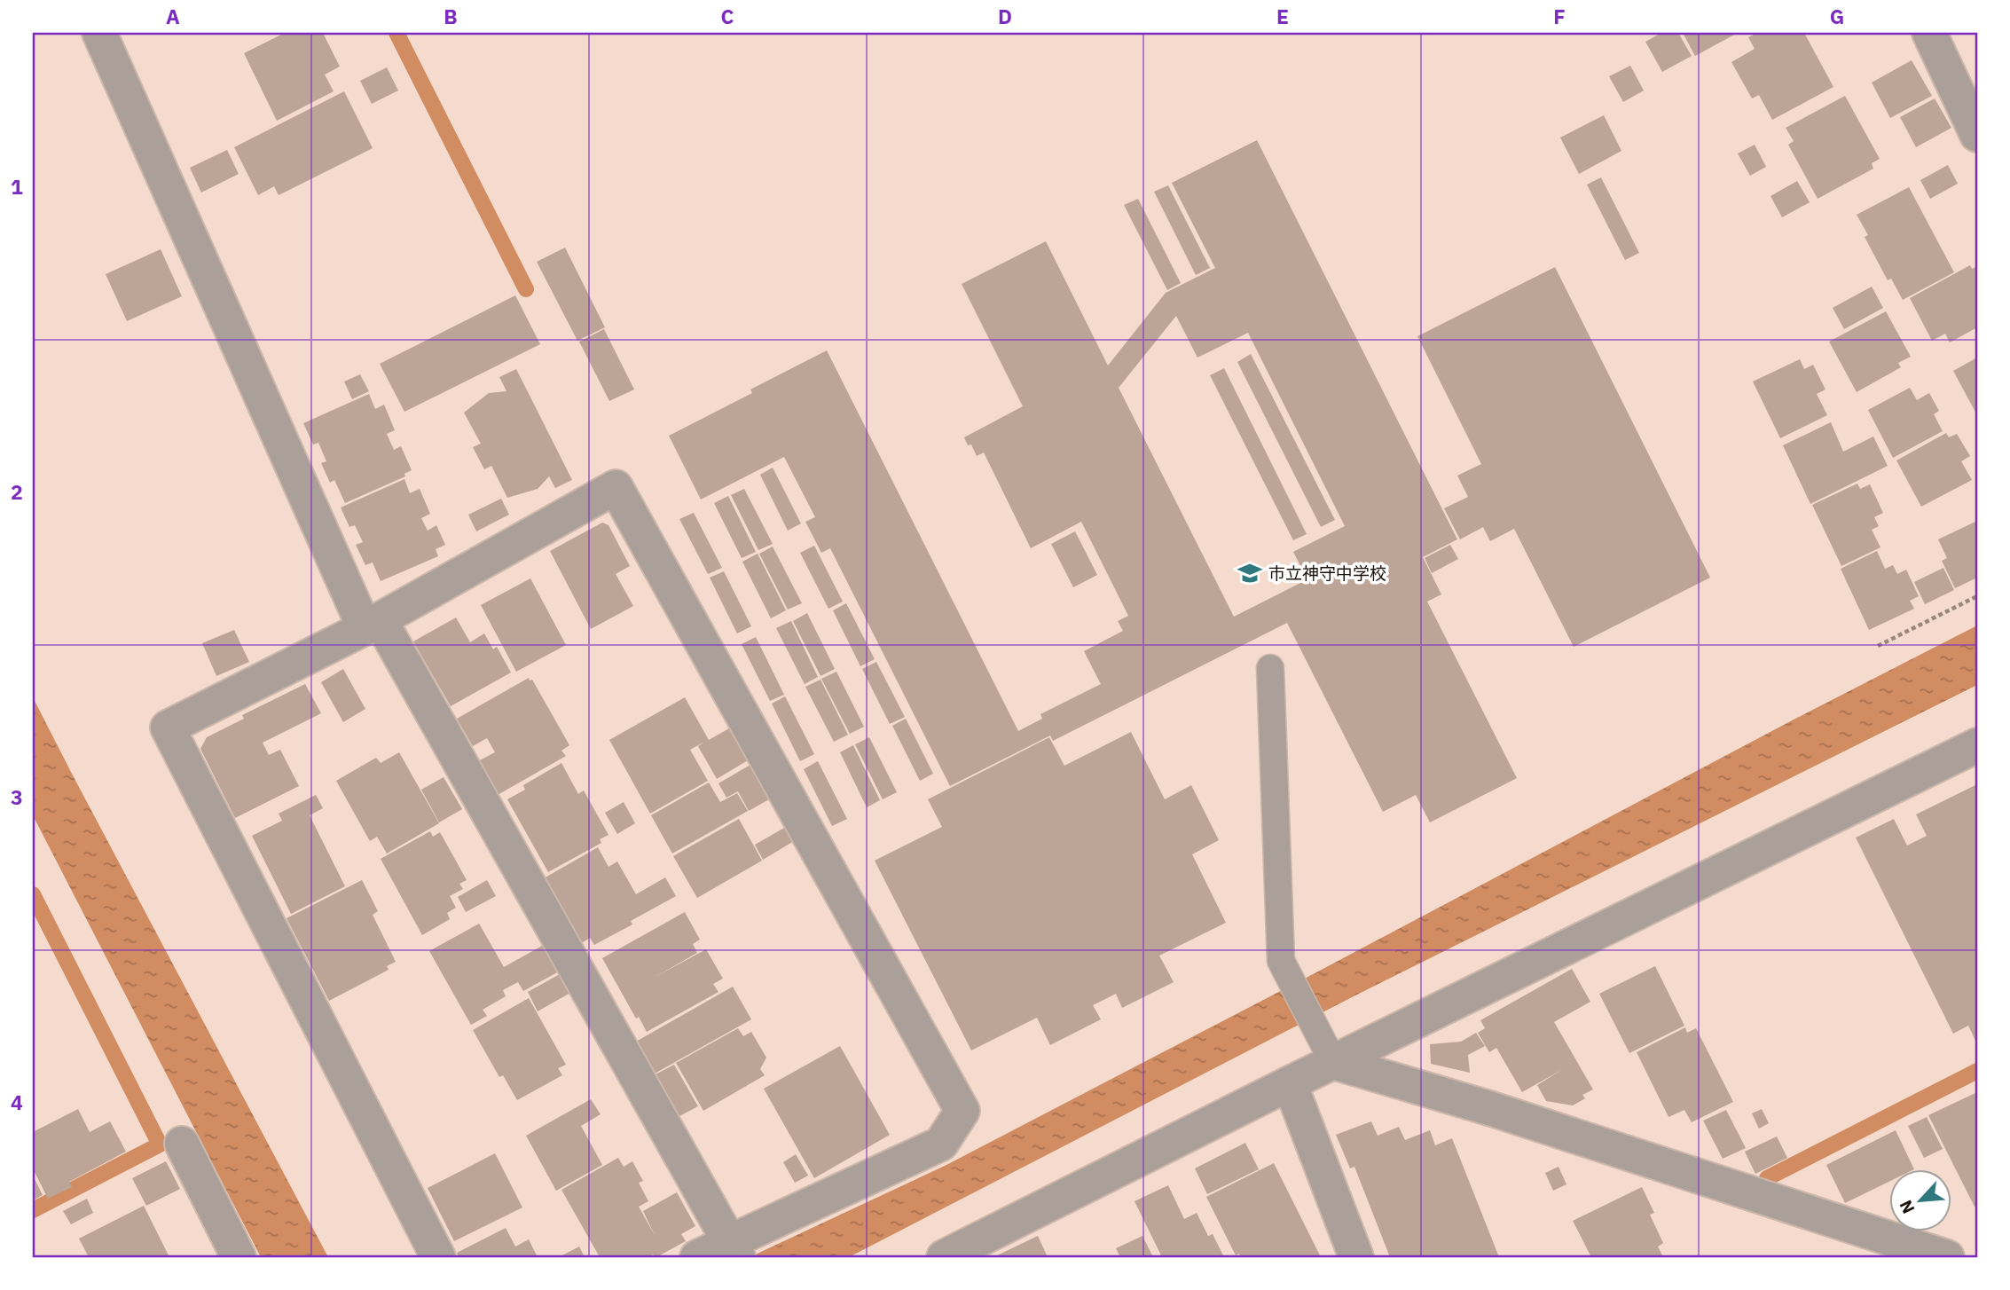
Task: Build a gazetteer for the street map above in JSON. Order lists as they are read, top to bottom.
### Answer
{
  "places": {
    "school or university": ["市立神守中学校"]
  },
  "north": "bottom left",
  "grid": {
    "columns": [
      "A",
      "B",
      "C",
      "D",
      "E",
      "F",
      "G"
    ],
    "rows": [
      "1",
      "2",
      "3",
      "4"
    ]
  }
}
